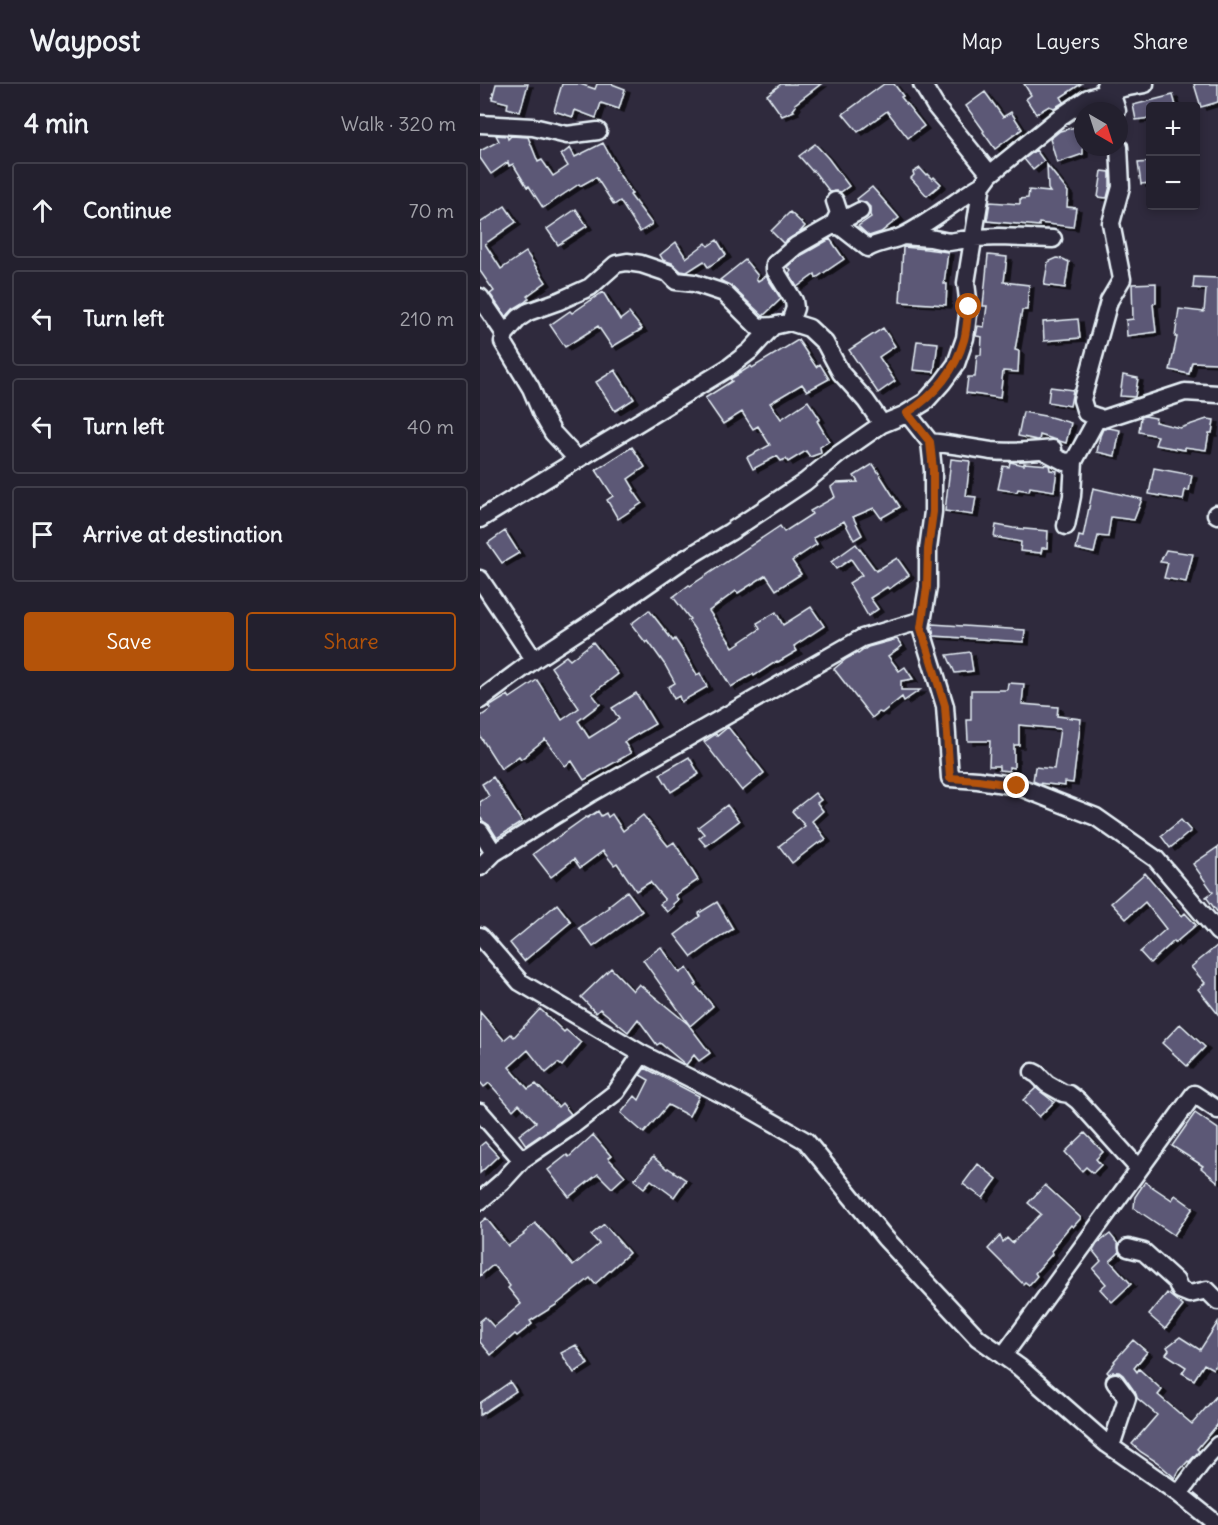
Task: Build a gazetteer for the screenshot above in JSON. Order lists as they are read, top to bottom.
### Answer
{
  "north": "bottom right",
  "page": {
    "header": "Waypost",
    "nav": ["Map", "Layers", "Share"],
    "heading": ["4 min", "Walk · 320 m"],
    "map_buttons": ["+", "−"],
    "list": [
      ["Continue", "70 m"],
      ["Turn left", "210 m"],
      ["Turn left", "40 m"],
      "Arrive at destination"
    ],
    "buttons": ["Save", "Share"]
  }
}
